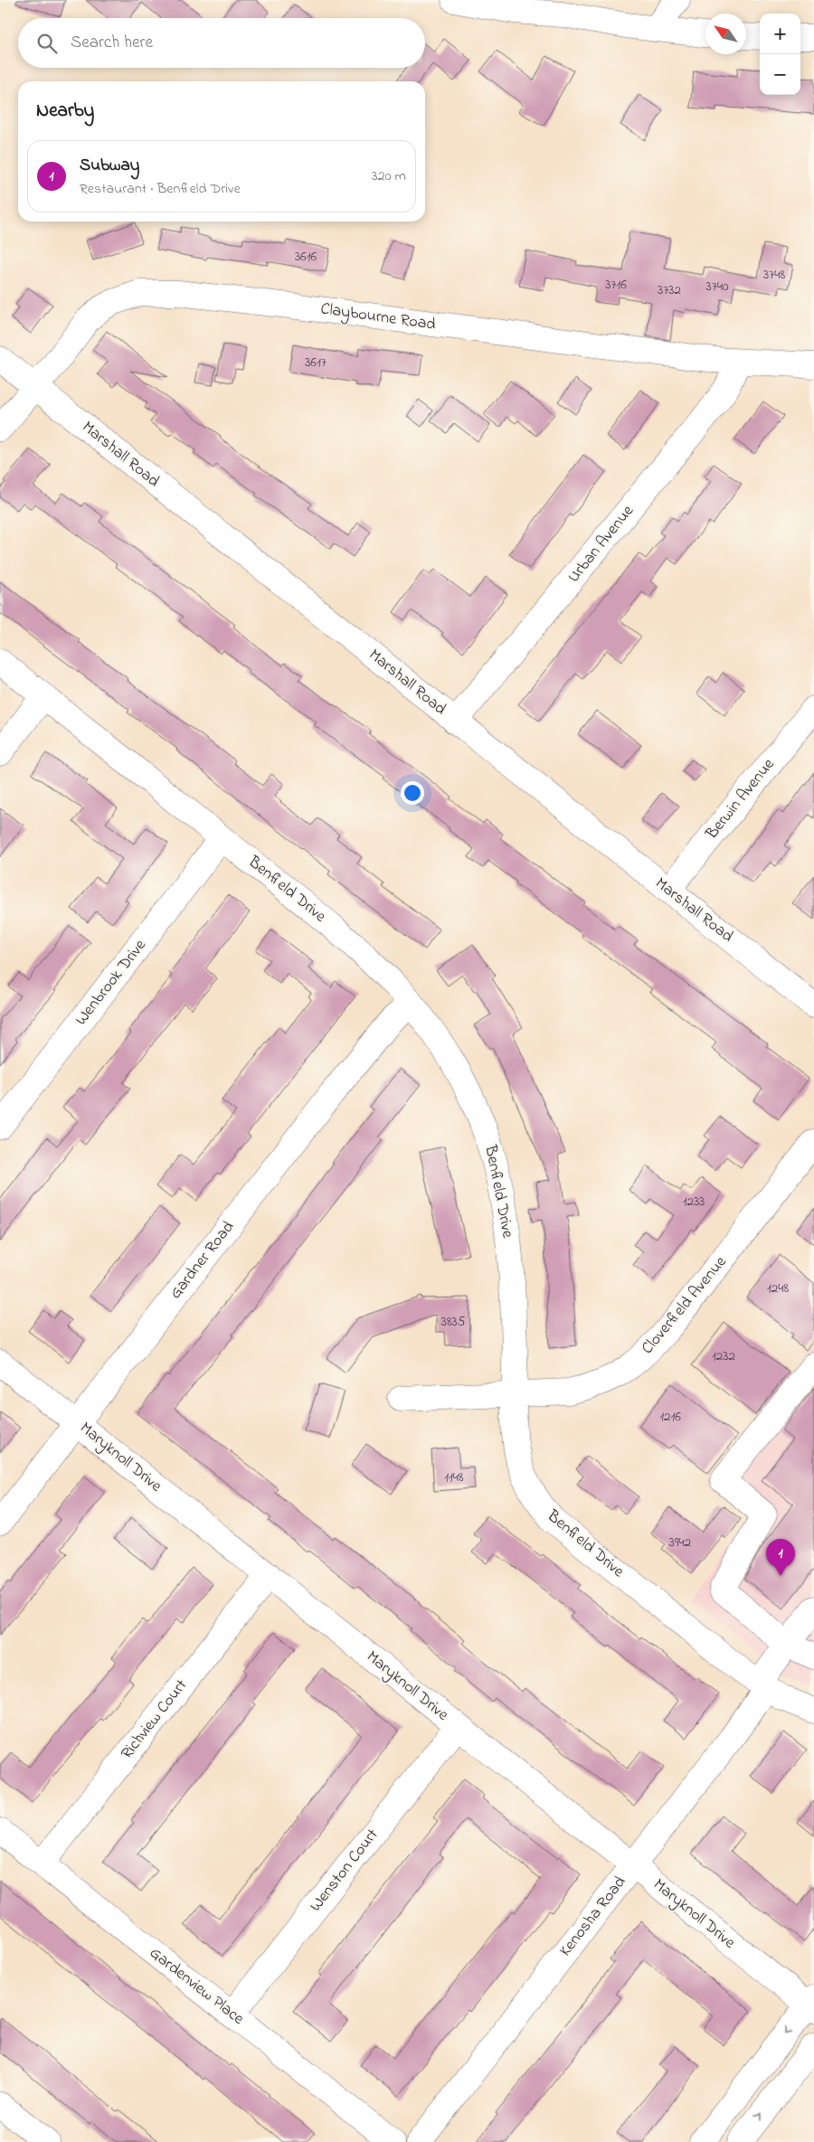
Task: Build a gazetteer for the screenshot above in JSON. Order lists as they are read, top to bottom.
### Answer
{
  "streets": {
    "street": [
      "Claybourne Road",
      "Marshall Road",
      "Urban Avenue",
      "Berwin Avenue",
      "Benfield Drive",
      "Wenbrook Drive",
      "Gardner Road",
      "Cloverfield Avenue",
      "Maryknoll Drive",
      "Richview Court",
      "Wenston Court",
      "Kenosha Road",
      "Gardenview Place"
    ]
  },
  "crossings": [
    ["Claybourne Road", "Marshall Road"],
    ["Claybourne Road", "Urban Avenue"],
    ["Marshall Road", "Urban Avenue"],
    ["Marshall Road", "Berwin Avenue"],
    ["Benfield Drive", "Wenbrook Drive"],
    ["Benfield Drive", "Gardner Road"],
    ["Benfield Drive", "Cloverfield Avenue"],
    ["Benfield Drive", "Kenosha Road"],
    ["Gardner Road", "Maryknoll Drive"],
    ["Maryknoll Drive", "Richview Court"],
    ["Maryknoll Drive", "Wenston Court"],
    ["Maryknoll Drive", "Kenosha Road"],
    ["Richview Court", "Gardenview Place"],
    ["Wenston Court", "Gardenview Place"]
  ],
  "house_numbers": [
    "3616",
    "3748",
    "3716",
    "3740",
    "3732",
    "3617",
    "1233",
    "1248",
    "3835",
    "1232",
    "1216",
    "1148",
    "3942"
  ],
  "north": "top left",
  "page": {
    "map_buttons": ["+", "−"],
    "search": "Search here",
    "heading": "Nearby",
    "list": [
      {
        "mark": "1",
        "name": "Subway",
        "note": "Restaurant · Benfield Drive",
        "value": "320 m"
      }
    ],
    "pins": "1"
  }
}
